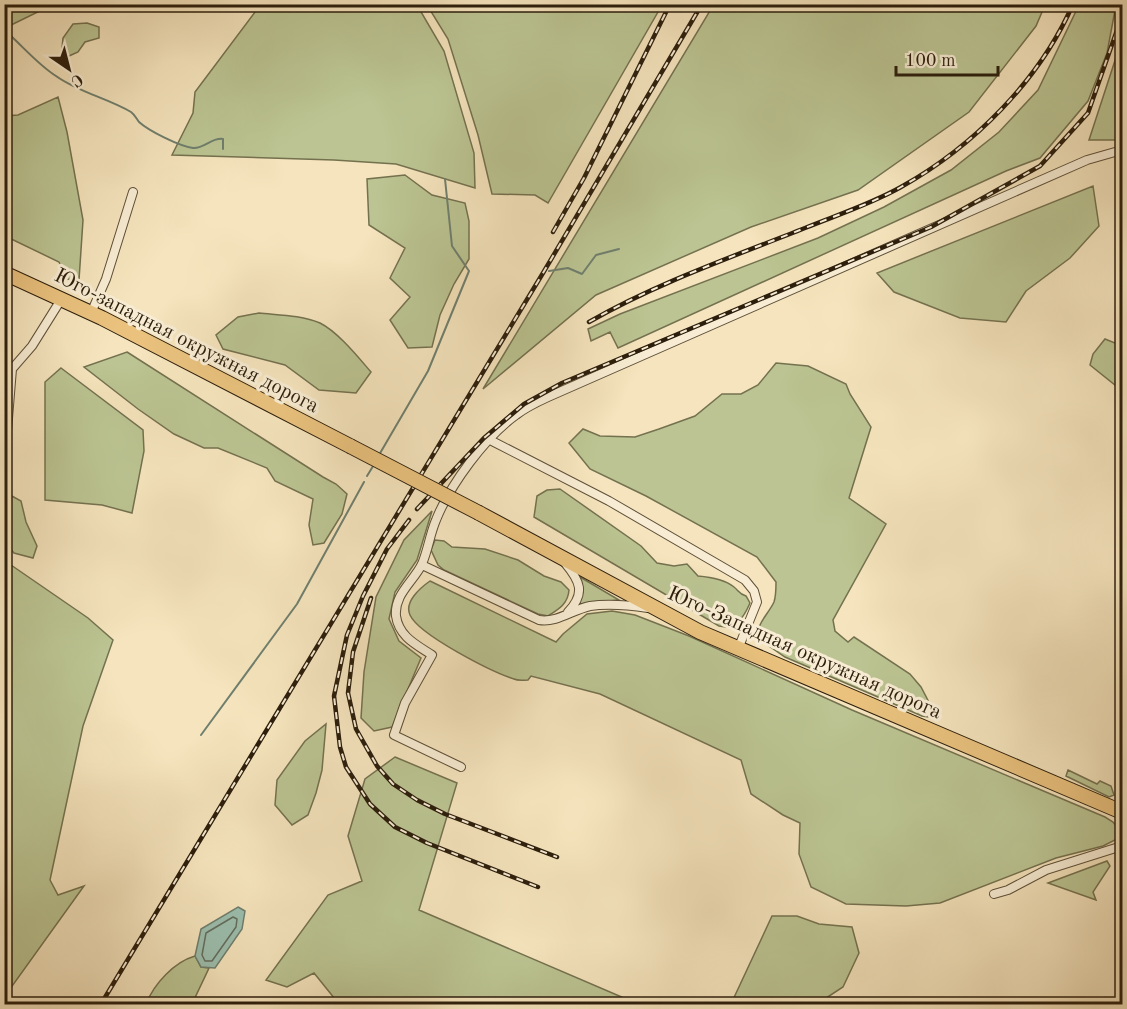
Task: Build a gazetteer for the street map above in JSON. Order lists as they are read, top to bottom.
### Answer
{
  "streets": {
    "highway": ["Юго-западная окружная дорога", "Юго-Западная окружная дорога"]
  },
  "crossings": [
    ["Юго-западная окружная дорога", "Юго-Западная окружная дорога"]
  ],
  "scale_bar": "100 m",
  "north": "bottom right"
}
